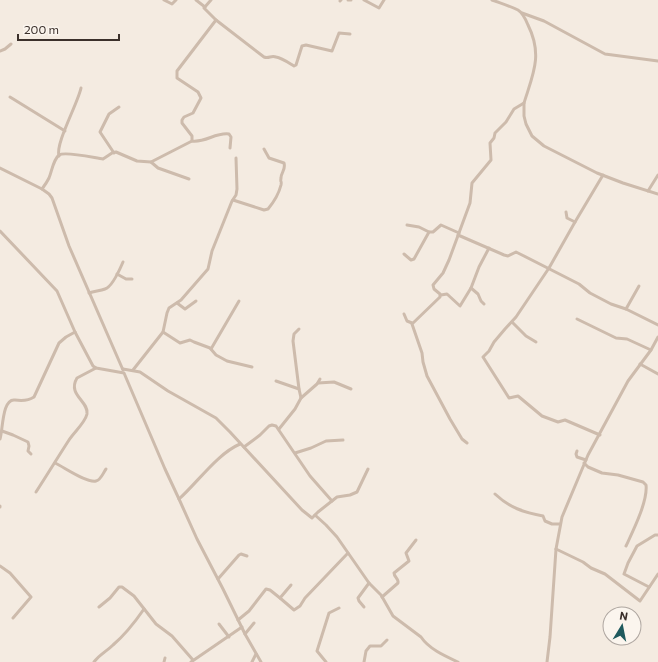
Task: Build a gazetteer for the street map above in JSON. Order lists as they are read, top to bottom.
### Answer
{
  "scale_bar": "200 m",
  "north": "top"
}
